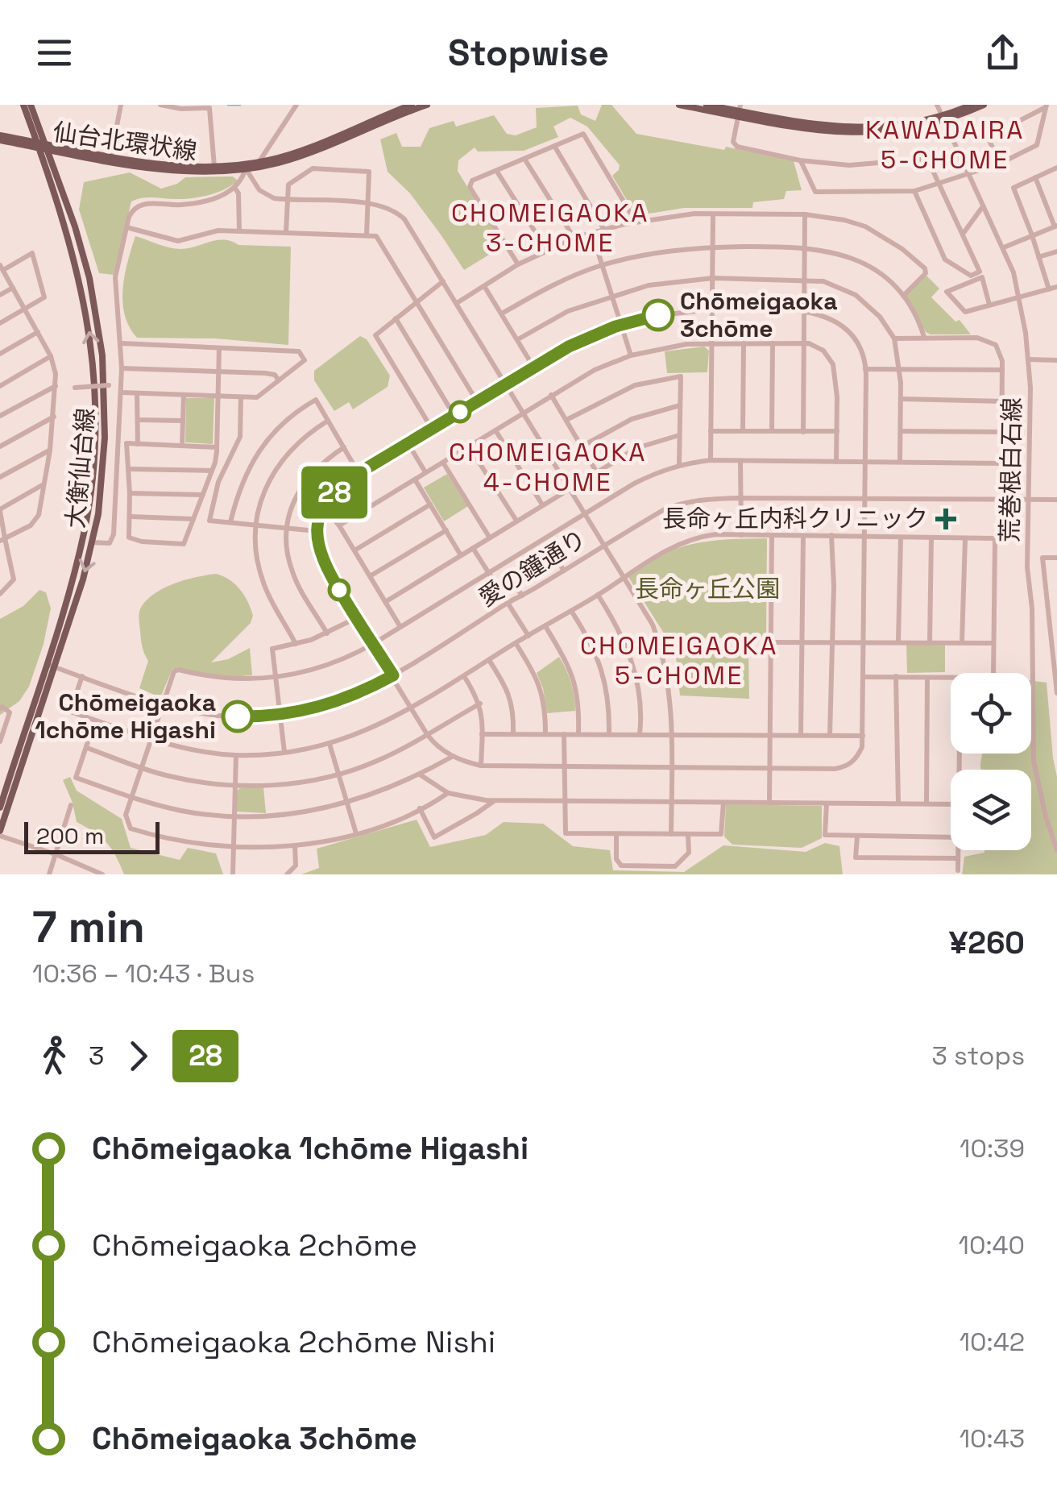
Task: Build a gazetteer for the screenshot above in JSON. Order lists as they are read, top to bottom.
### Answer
{
  "streets": {
    "main road": ["仙台北環状線", "大衡仙台線"],
    "street": ["荒巻根白石線", "愛の鐘通り"]
  },
  "crossings": [
    ["仙台北環状線", "大衡仙台線"],
    ["大衡仙台線", "愛の鐘通り"],
    ["荒巻根白石線", "愛の鐘通り"]
  ],
  "districts": [
    "KAWADAIRA 5-CHOME",
    "CHOMEIGAOKA 3-CHOME",
    "CHOMEIGAOKA 4-CHOME",
    "CHOMEIGAOKA 5-CHOME"
  ],
  "parks": ["長命ヶ丘公園"],
  "places": {
    "other": ["Chōmeigaoka 3chōme", "Chōmeigaoka 1chōme Higashi"],
    "health": ["長命ヶ丘内科クリニック"]
  },
  "lines": ["bus line 28"],
  "scale_bar": "200 m",
  "page": {
    "header": "Stopwise",
    "on_map": "28",
    "scale": "200 m",
    "heading": ["7 min", "10:36 – 10:43 · Bus", "¥260"],
    "legs": ["3", "28", "3 stops"],
    "list": [
      {
        "name": "Chōmeigaoka 1chōme Higashi",
        "value": "10:39"
      },
      {
        "name": "Chōmeigaoka 2chōme",
        "value": "10:40"
      },
      {
        "name": "Chōmeigaoka 2chōme Nishi",
        "value": "10:42"
      },
      {
        "name": "Chōmeigaoka 3chōme",
        "value": "10:43"
      }
    ]
  }
}
